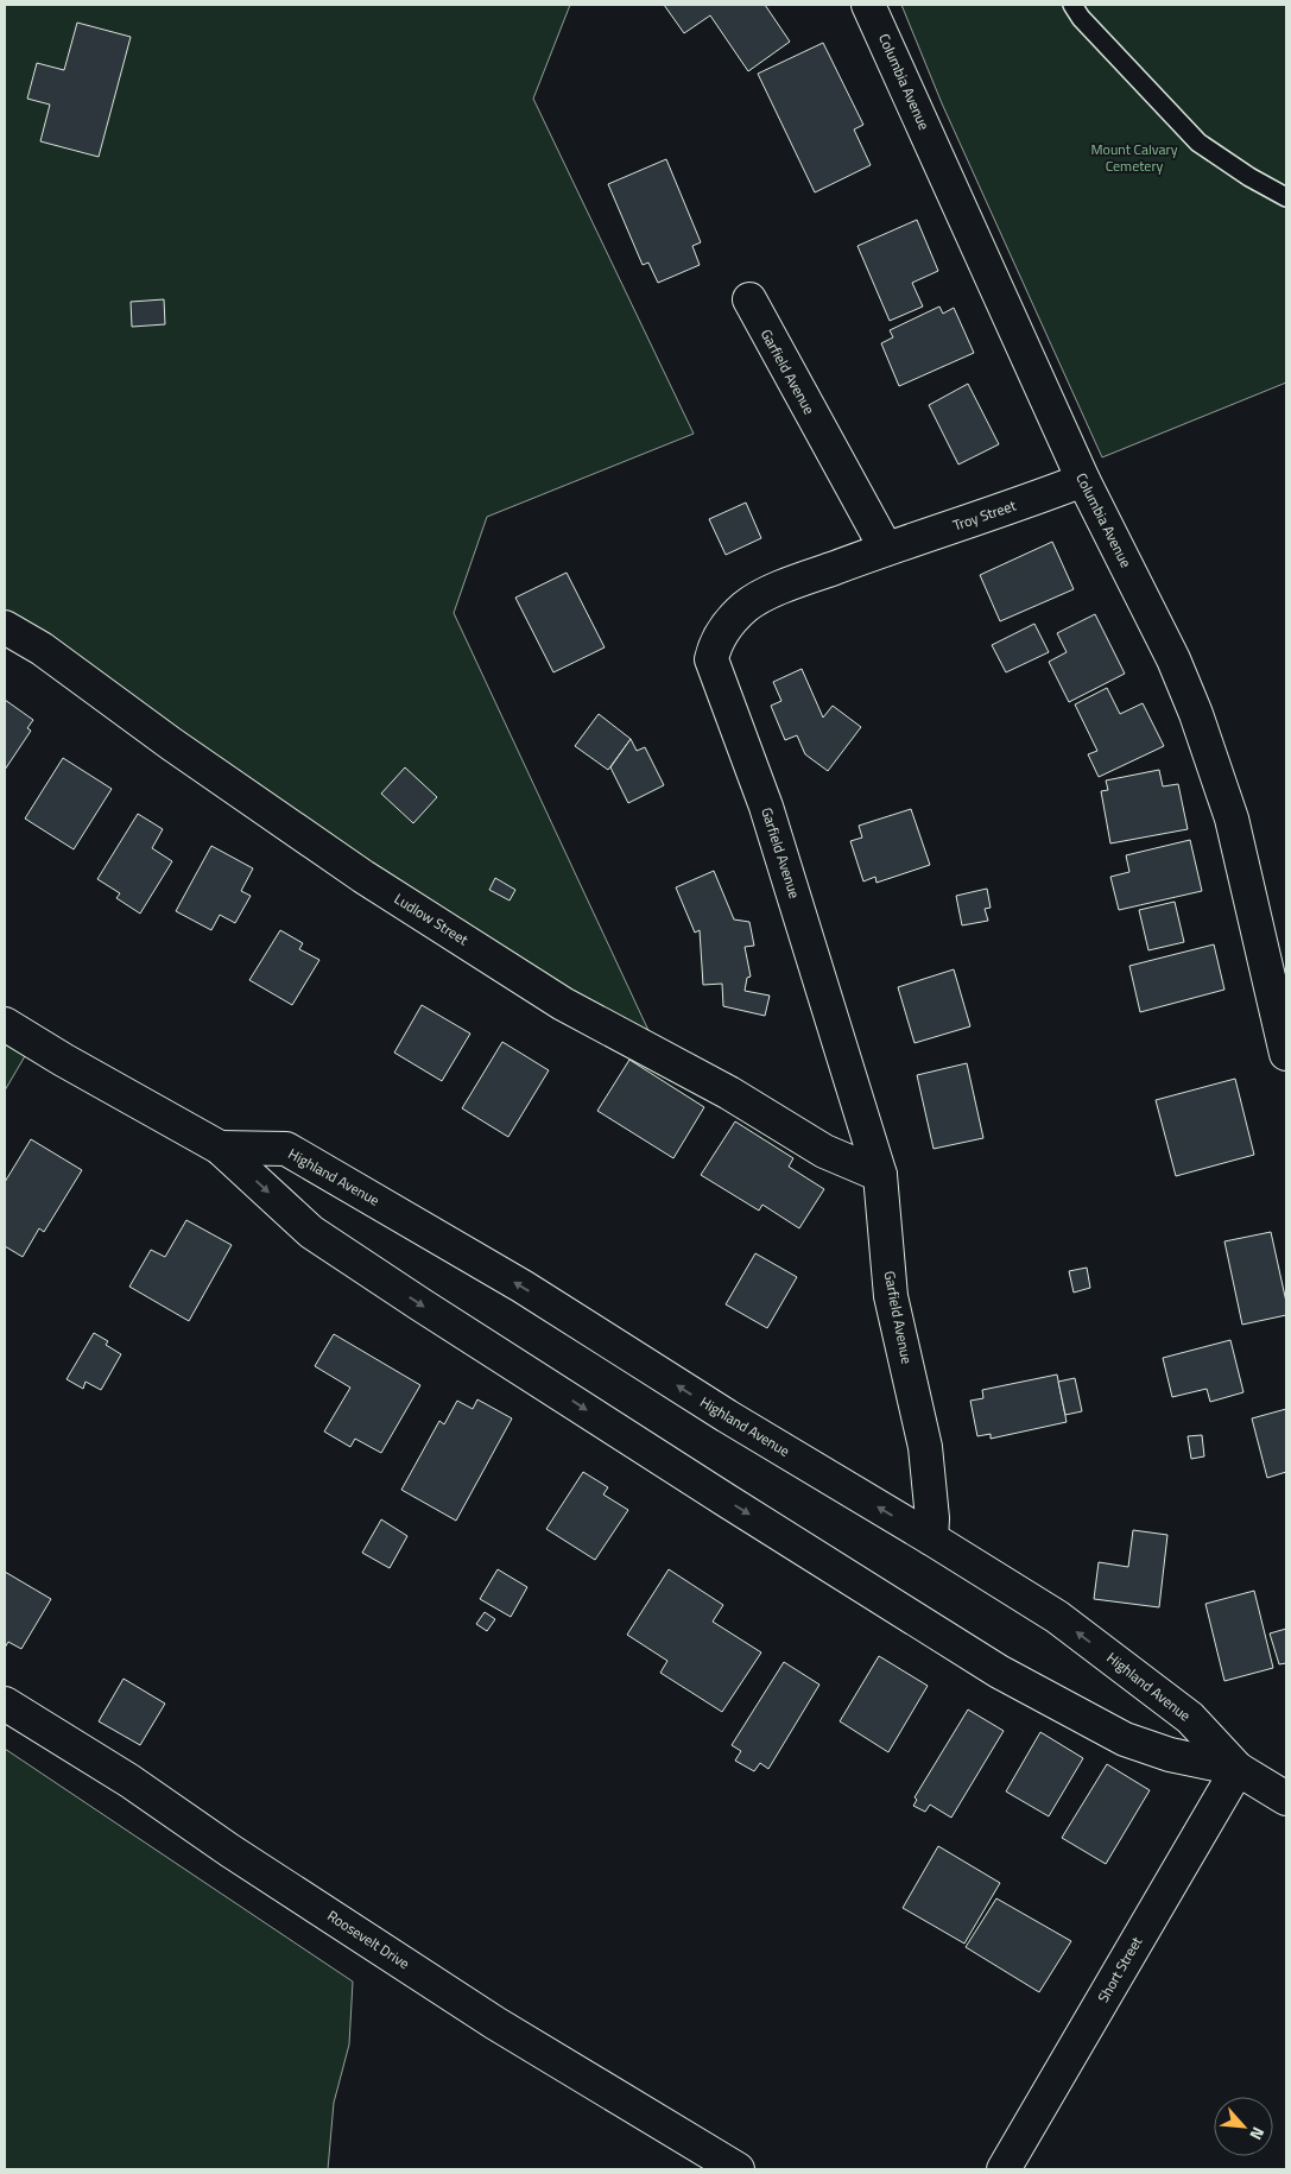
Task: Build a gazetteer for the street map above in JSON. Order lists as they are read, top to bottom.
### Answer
{
  "streets": {
    "street": [
      "Columbia Avenue",
      "Garfield Avenue",
      "Troy Street",
      "Ludlow Street",
      "Highland Avenue",
      "Roosevelt Drive",
      "Short Street"
    ]
  },
  "crossings": [
    ["Columbia Avenue", "Troy Street"],
    ["Garfield Avenue", "Troy Street"],
    ["Garfield Avenue", "Ludlow Street"],
    ["Garfield Avenue", "Highland Avenue"],
    ["Highland Avenue", "Short Street"]
  ],
  "parks": ["Mount Calvary Cemetery"],
  "north": "bottom right"
}
